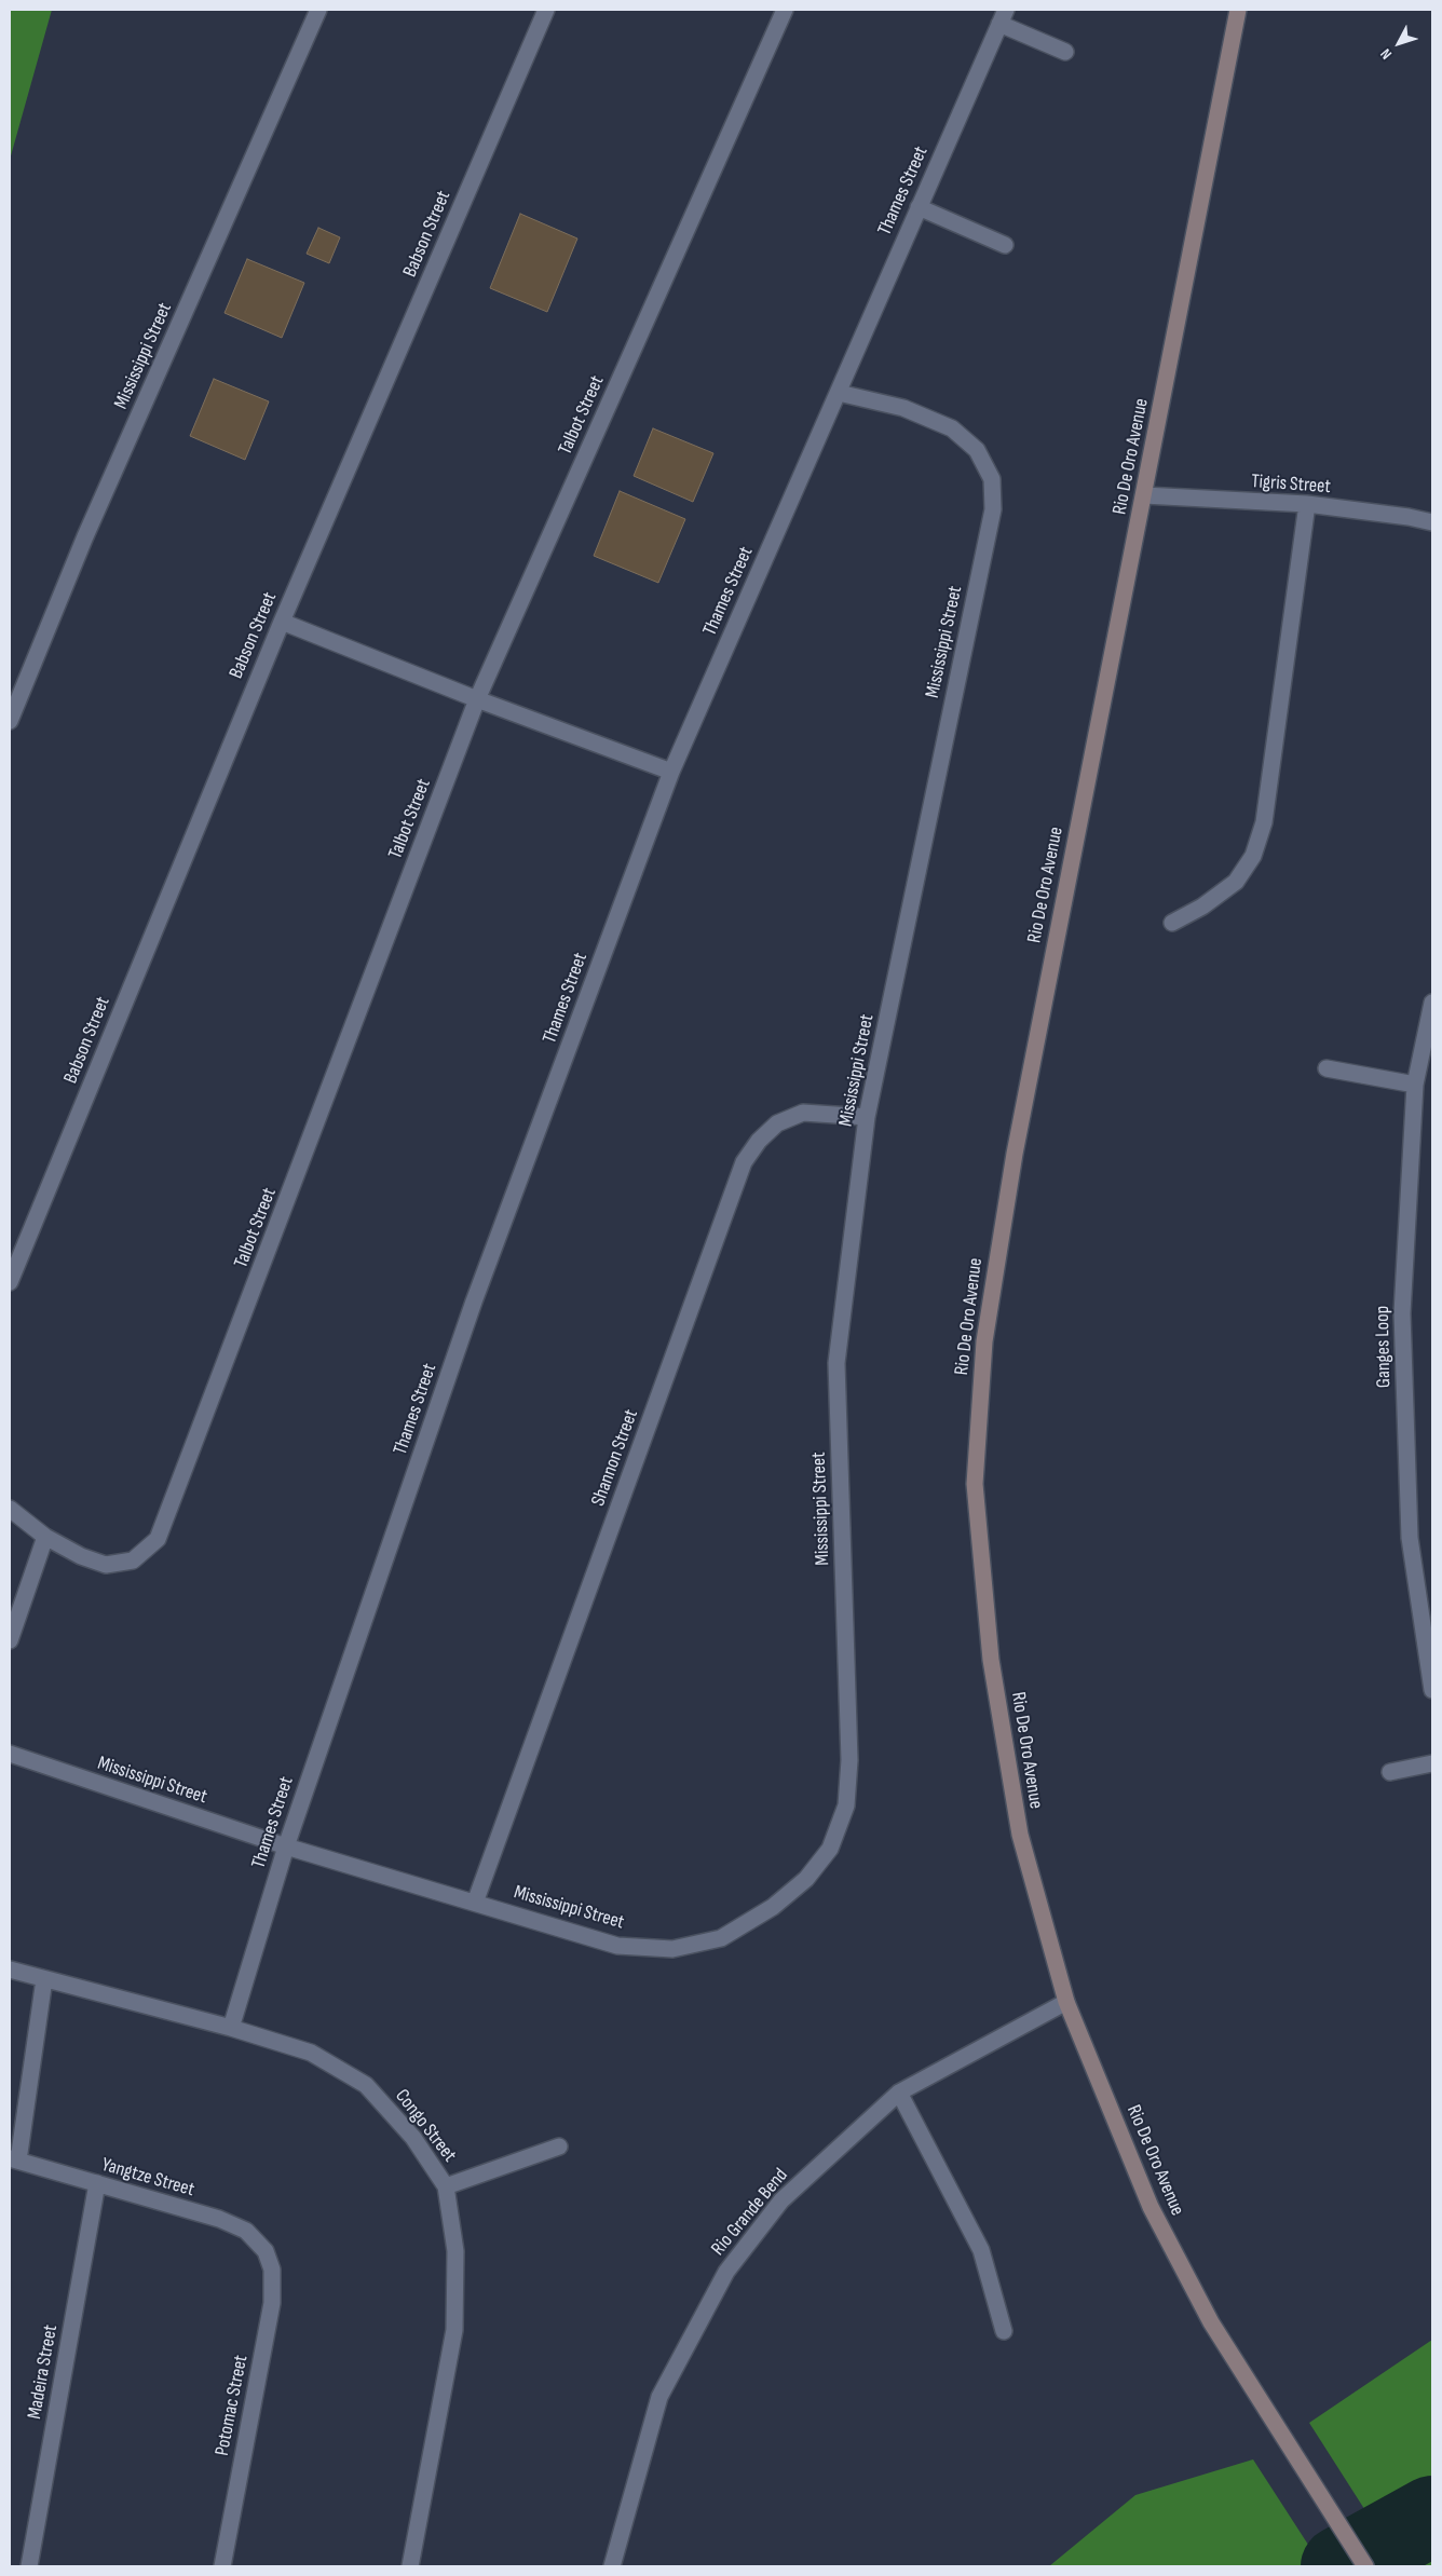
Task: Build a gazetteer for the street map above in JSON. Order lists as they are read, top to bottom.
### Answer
{
  "streets": {
    "street": [
      "Thames Street",
      "Babson Street",
      "Mississippi Street",
      "Talbot Street",
      "Rio De Oro Avenue",
      "Tigris Street",
      "Ganges Loop",
      "Shannon Street",
      "Congo Street",
      "Yangtze Street",
      "Rio Grande Bend",
      "Madeira Street",
      "Potomac Street"
    ]
  },
  "crossings": [
    ["Thames Street", "Mississippi Street"],
    ["Thames Street", "Congo Street"],
    ["Mississippi Street", "Shannon Street"],
    ["Rio De Oro Avenue", "Tigris Street"],
    ["Rio De Oro Avenue", "Rio Grande Bend"],
    ["Yangtze Street", "Madeira Street"],
    ["Yangtze Street", "Potomac Street"]
  ],
  "north": "bottom left"
}
